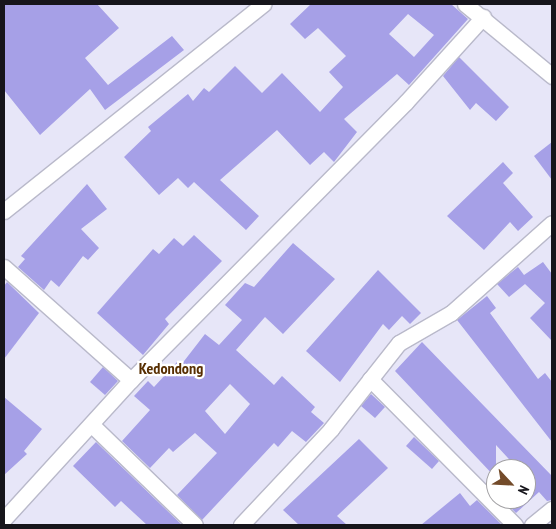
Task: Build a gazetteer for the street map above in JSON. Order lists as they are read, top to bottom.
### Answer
{
  "districts": ["Kedondong"],
  "north": "bottom right"
}
